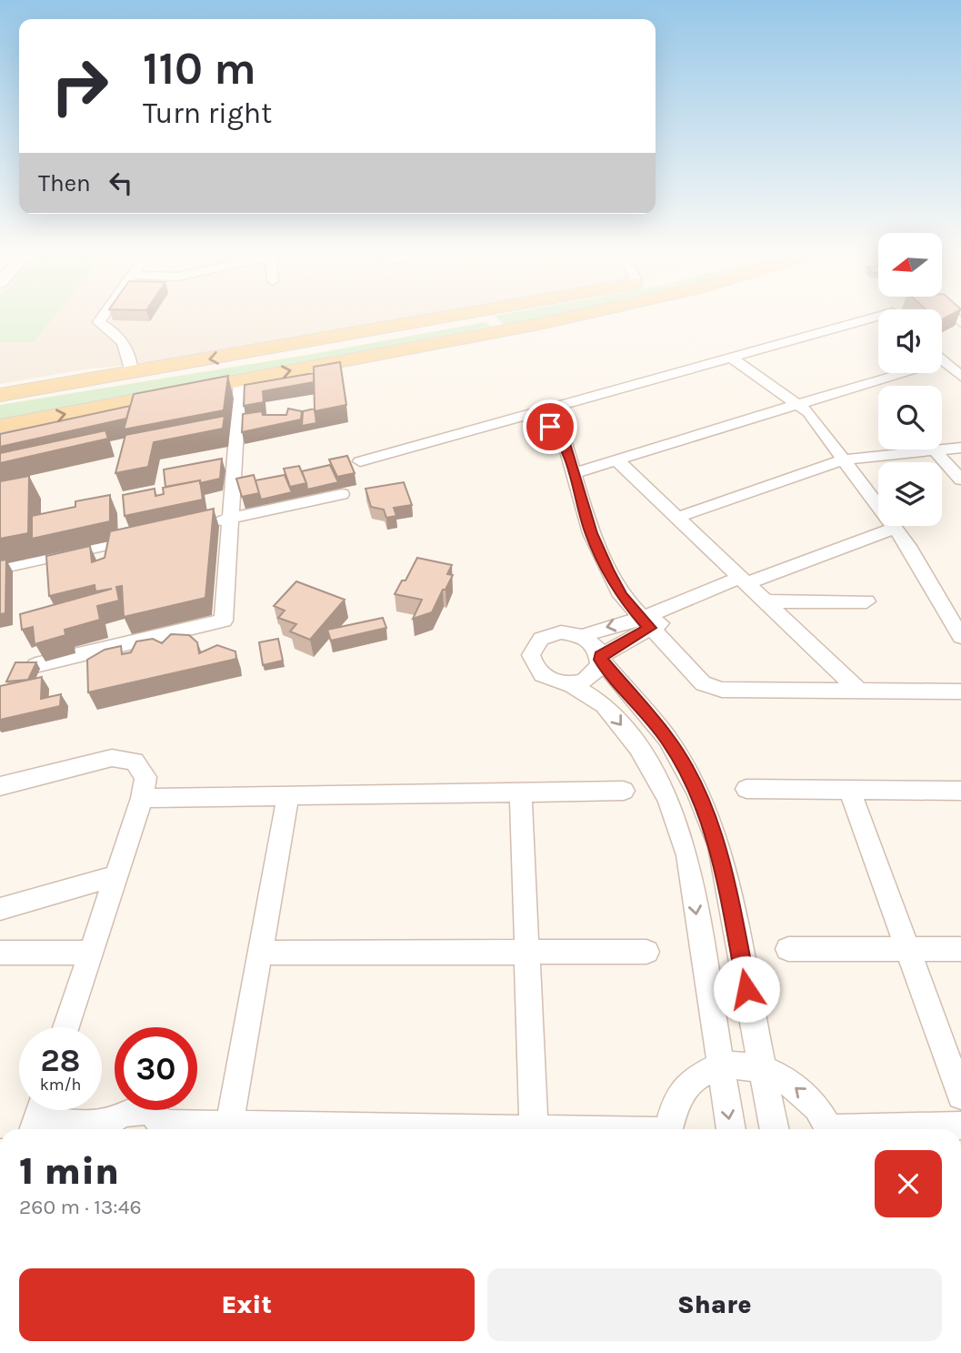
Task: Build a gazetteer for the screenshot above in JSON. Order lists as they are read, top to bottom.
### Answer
{
  "north": "left",
  "page": {
    "turn": ["110 m", "Turn right"],
    "then": "Then",
    "speed": "28 km/h",
    "limit": "30",
    "heading": ["1 min", "260 m · 13:46"],
    "buttons": ["Exit", "Share"]
  }
}
